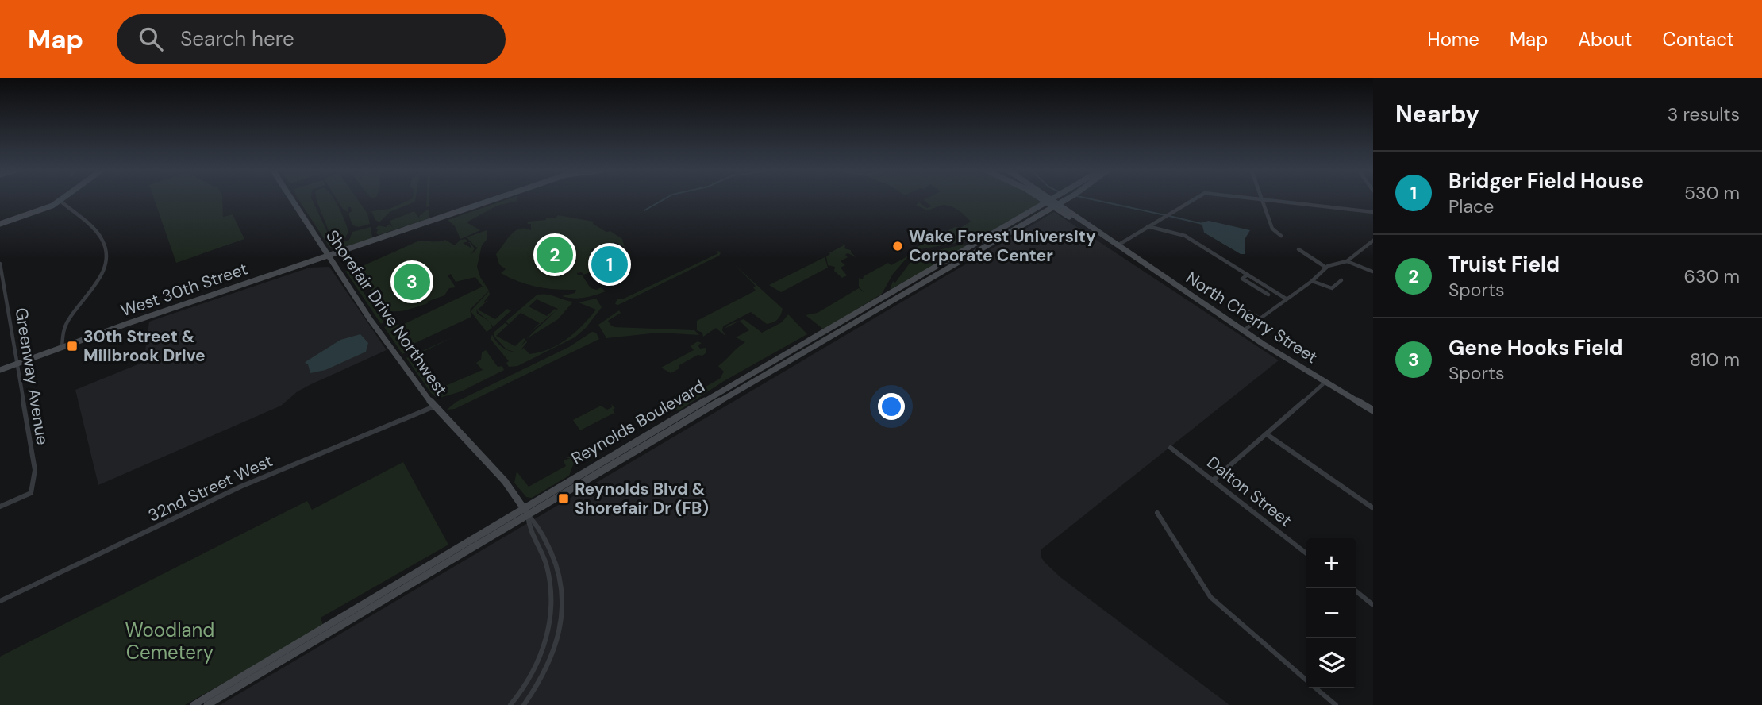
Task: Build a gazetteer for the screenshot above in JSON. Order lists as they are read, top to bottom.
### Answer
{
  "streets": {
    "main road": [
      "West 30th Street",
      "Shorefair Drive Northwest",
      "North Cherry Street",
      "Reynolds Boulevard"
    ],
    "street": ["Greenway Avenue", "32nd Street West", "Dalton Street"]
  },
  "crossings": [
    ["West 30th Street", "Shorefair Drive Northwest"],
    ["West 30th Street", "Greenway Avenue"],
    ["Shorefair Drive Northwest", "Reynolds Boulevard"],
    ["Shorefair Drive Northwest", "32nd Street West"],
    ["North Cherry Street", "Reynolds Boulevard"]
  ],
  "parks": ["Woodland Cemetery"],
  "places": {
    "other": ["Wake Forest University Corporate Center"],
    "transit": ["30th Street & Millbrook Drive", "Reynolds Blvd & Shorefair Dr (FB)"]
  },
  "page": {
    "header": "Map",
    "search": "Search here",
    "nav": [
      "Home",
      "Map",
      "About",
      "Contact"
    ],
    "heading": ["Nearby", "3 results"],
    "list": [
      {
        "mark": "1",
        "name": "Bridger Field House",
        "note": "Place",
        "value": "530 m"
      },
      {
        "mark": "2",
        "name": "Truist Field",
        "note": "Sports",
        "value": "630 m"
      },
      {
        "mark": "3",
        "name": "Gene Hooks Field",
        "note": "Sports",
        "value": "810 m"
      }
    ],
    "pins": ["2", "1", "3"],
    "map_buttons": ["+", "−"]
  }
}
